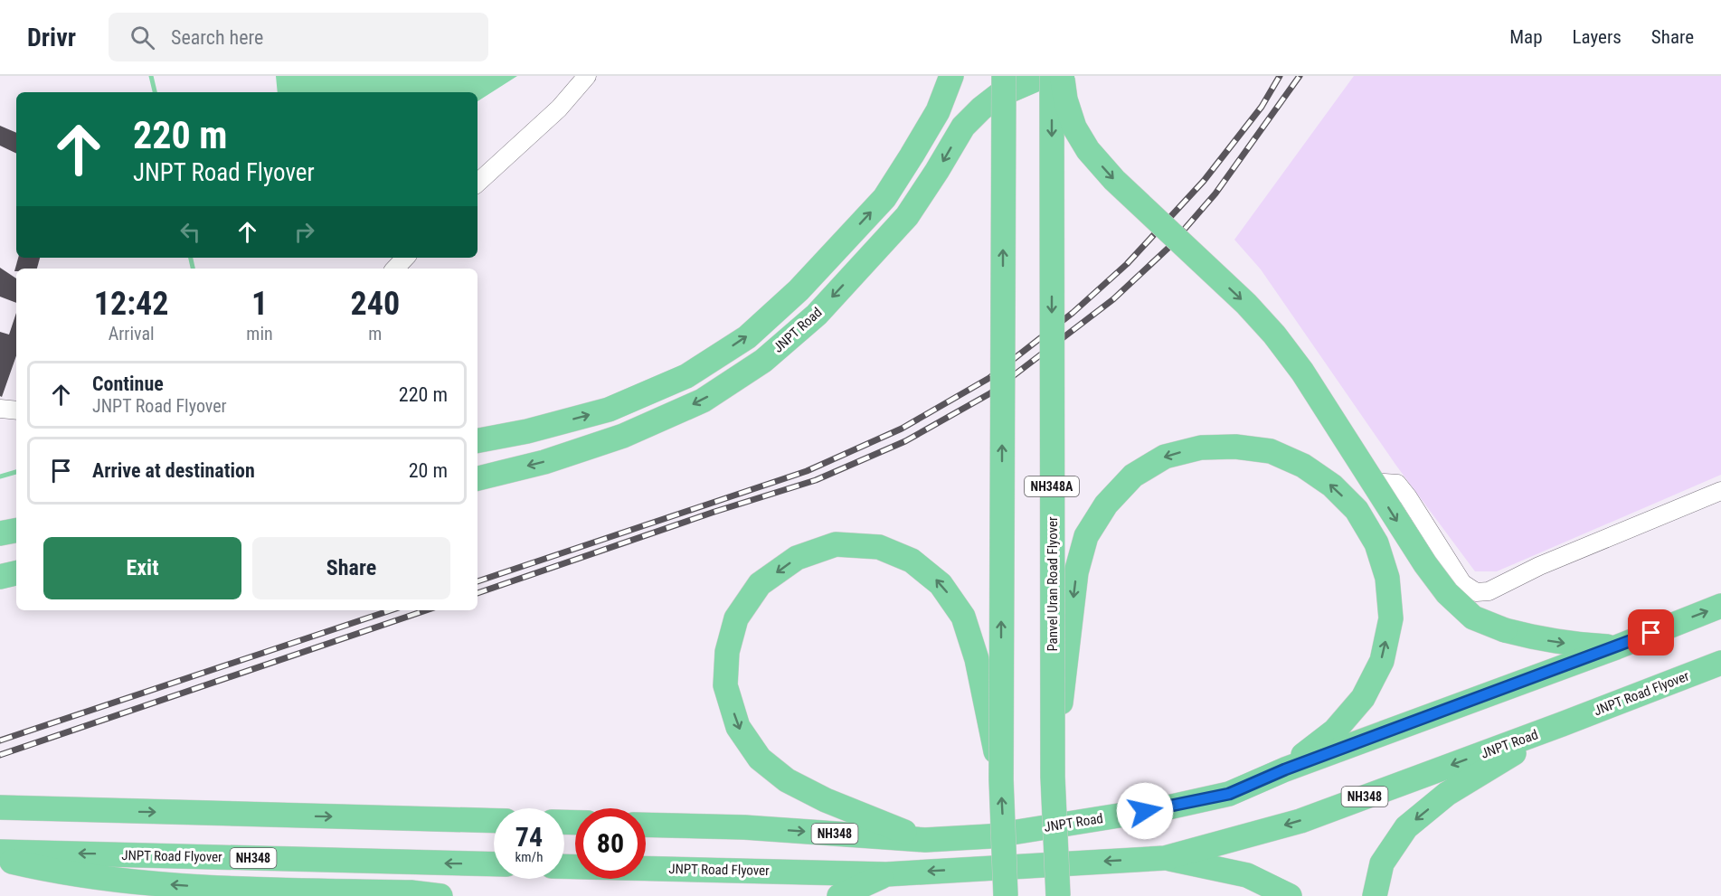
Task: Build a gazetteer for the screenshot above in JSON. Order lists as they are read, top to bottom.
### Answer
{
  "streets": {
    "highway": [
      "JNPT Road",
      "NH348A",
      "Panvel Uran Road Flyover",
      "JNPT Road Flyover",
      "NH348"
    ]
  },
  "crossings": [
    ["JNPT Road", "JNPT Road Flyover"],
    ["JNPT Road", "NH348"]
  ],
  "page": {
    "header": "Drivr",
    "search": "Search here",
    "nav": ["Map", "Layers", "Share"],
    "turn": ["220 m", "JNPT Road Flyover"],
    "eta": [
      "12:42",
      "Arrival",
      "1",
      "min",
      "240",
      "m"
    ],
    "list": [
      {
        "name": "Continue",
        "note": "JNPT Road Flyover",
        "value": "220 m"
      },
      {
        "name": "Arrive at destination",
        "value": "20 m"
      }
    ],
    "buttons": ["Exit", "Share"],
    "speed": "74 km/h",
    "limit": "80"
  }
}
